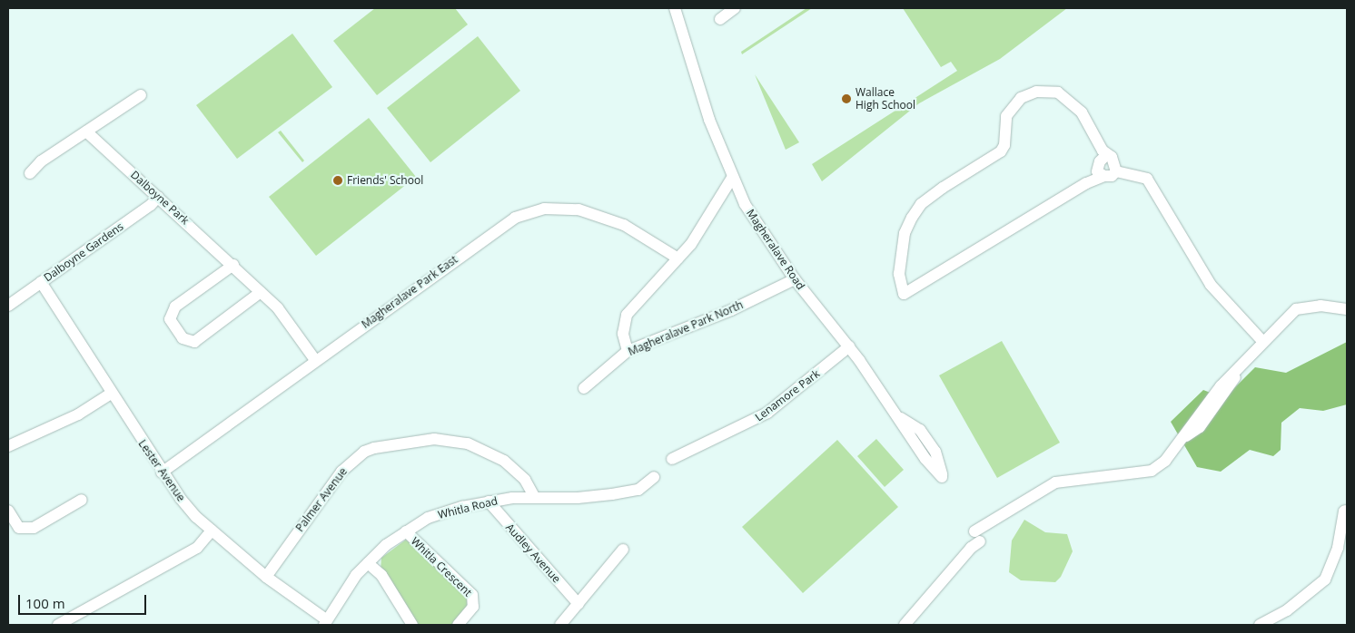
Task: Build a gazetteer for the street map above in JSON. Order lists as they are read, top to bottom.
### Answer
{
  "streets": {
    "street": [
      "Dalboyne Park",
      "Magheralave Road",
      "Dalboyne Gardens",
      "Magheralave Park East",
      "Magheralave Park North",
      "Lenamore Park",
      "Lester Avenue",
      "Palmer Avenue",
      "Whitla Road",
      "Audley Avenue",
      "Whitla Crescent"
    ]
  },
  "crossings": [
    ["Dalboyne Park", "Dalboyne Gardens"],
    ["Dalboyne Park", "Magheralave Park East"],
    ["Magheralave Road", "Magheralave Park North"],
    ["Magheralave Road", "Lenamore Park"],
    ["Dalboyne Gardens", "Lester Avenue"],
    ["Magheralave Park East", "Lester Avenue"],
    ["Lester Avenue", "Palmer Avenue"],
    ["Lester Avenue", "Whitla Road"],
    ["Palmer Avenue", "Whitla Road"],
    ["Whitla Road", "Audley Avenue"],
    ["Whitla Road", "Whitla Crescent"]
  ],
  "places": ["Wallace High School", "Friends' School"],
  "scale_bar": "100 m"
}
